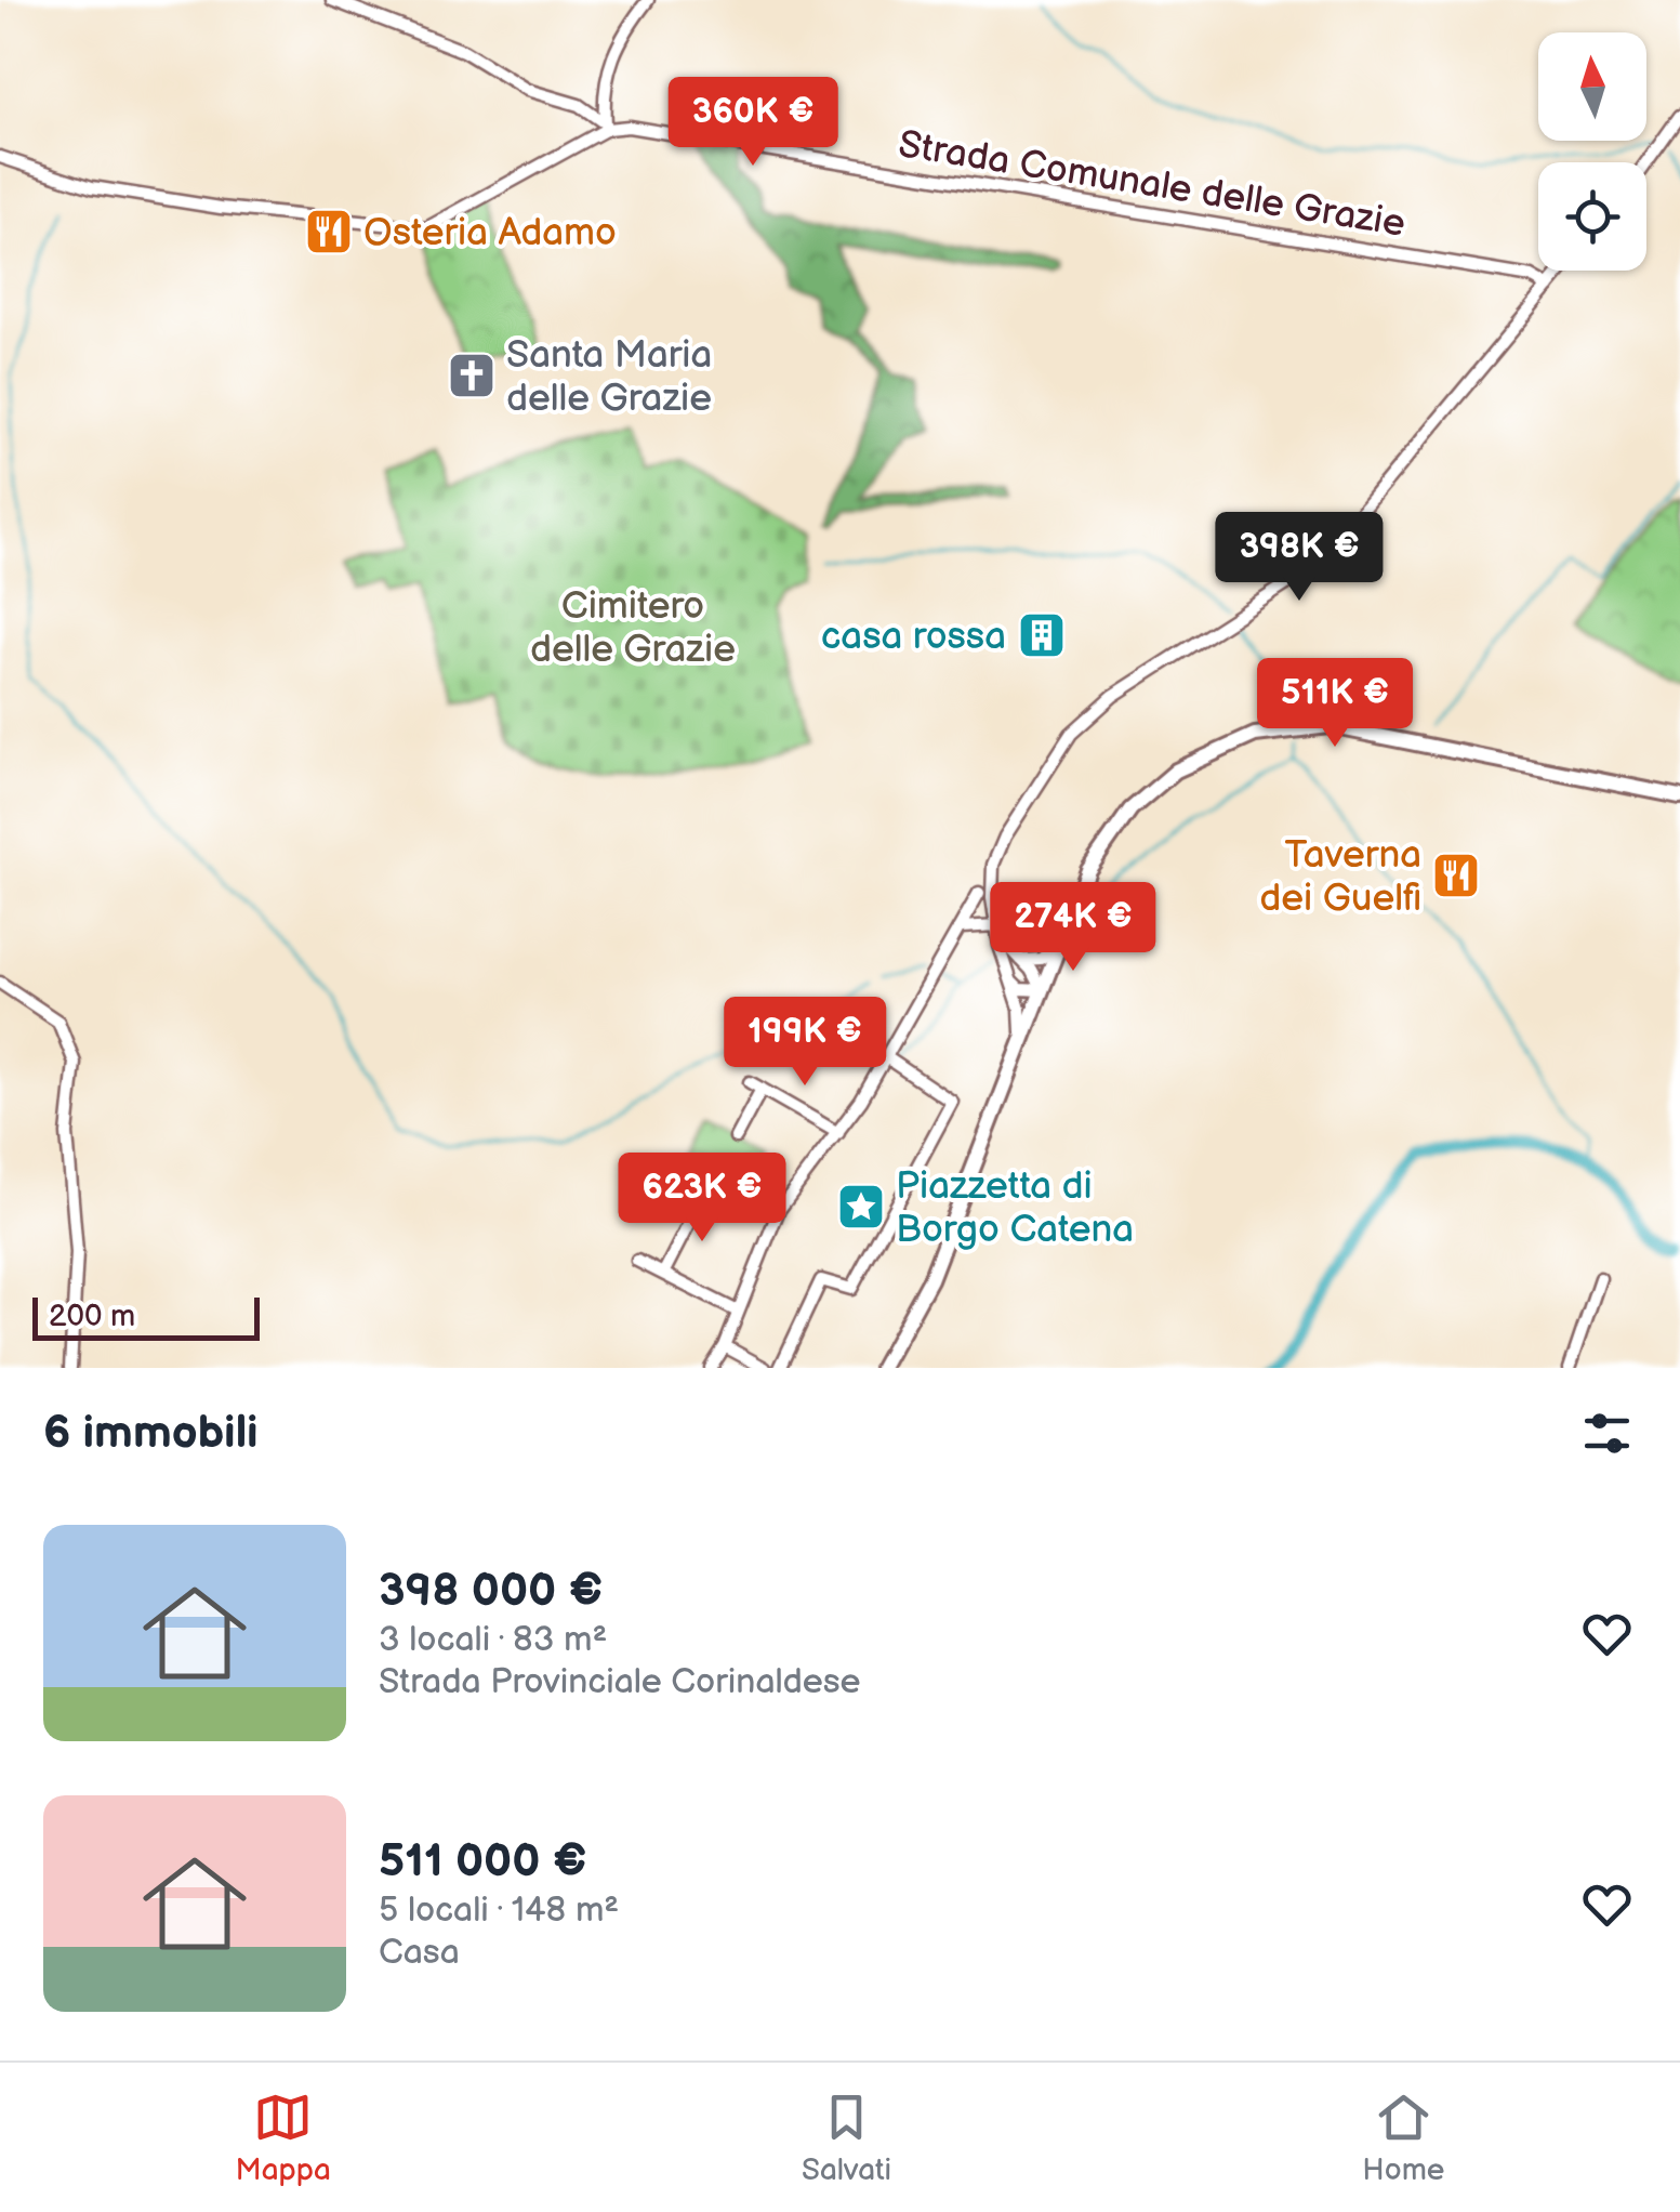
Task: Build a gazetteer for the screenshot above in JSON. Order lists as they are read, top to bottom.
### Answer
{
  "streets": {
    "street": ["Strada Comunale delle Grazie"]
  },
  "parks": ["Cimitero delle Grazie"],
  "places": {
    "restaurant": ["Osteria Adamo", "Taverna dei Guelfi"],
    "church": ["Santa Maria delle Grazie"],
    "building": ["casa rossa"],
    "place": ["Piazzetta di Borgo Catena"]
  },
  "scale_bar": "200 m",
  "north": "top",
  "page": {
    "price": [
      "360K €",
      "398K €",
      "511K €",
      "274K €",
      "199K €",
      "623K €"
    ],
    "scale": "200 m",
    "heading": "6 immobili",
    "list": [
      {
        "name": "398 000 €",
        "note": "3 locali · 83 m² · Strada Provinciale Corinaldese"
      },
      {
        "name": "511 000 €",
        "note": "5 locali · 148 m² · Casa"
      }
    ],
    "tabs": ["Mappa", "Salvati", "Home"]
  }
}
